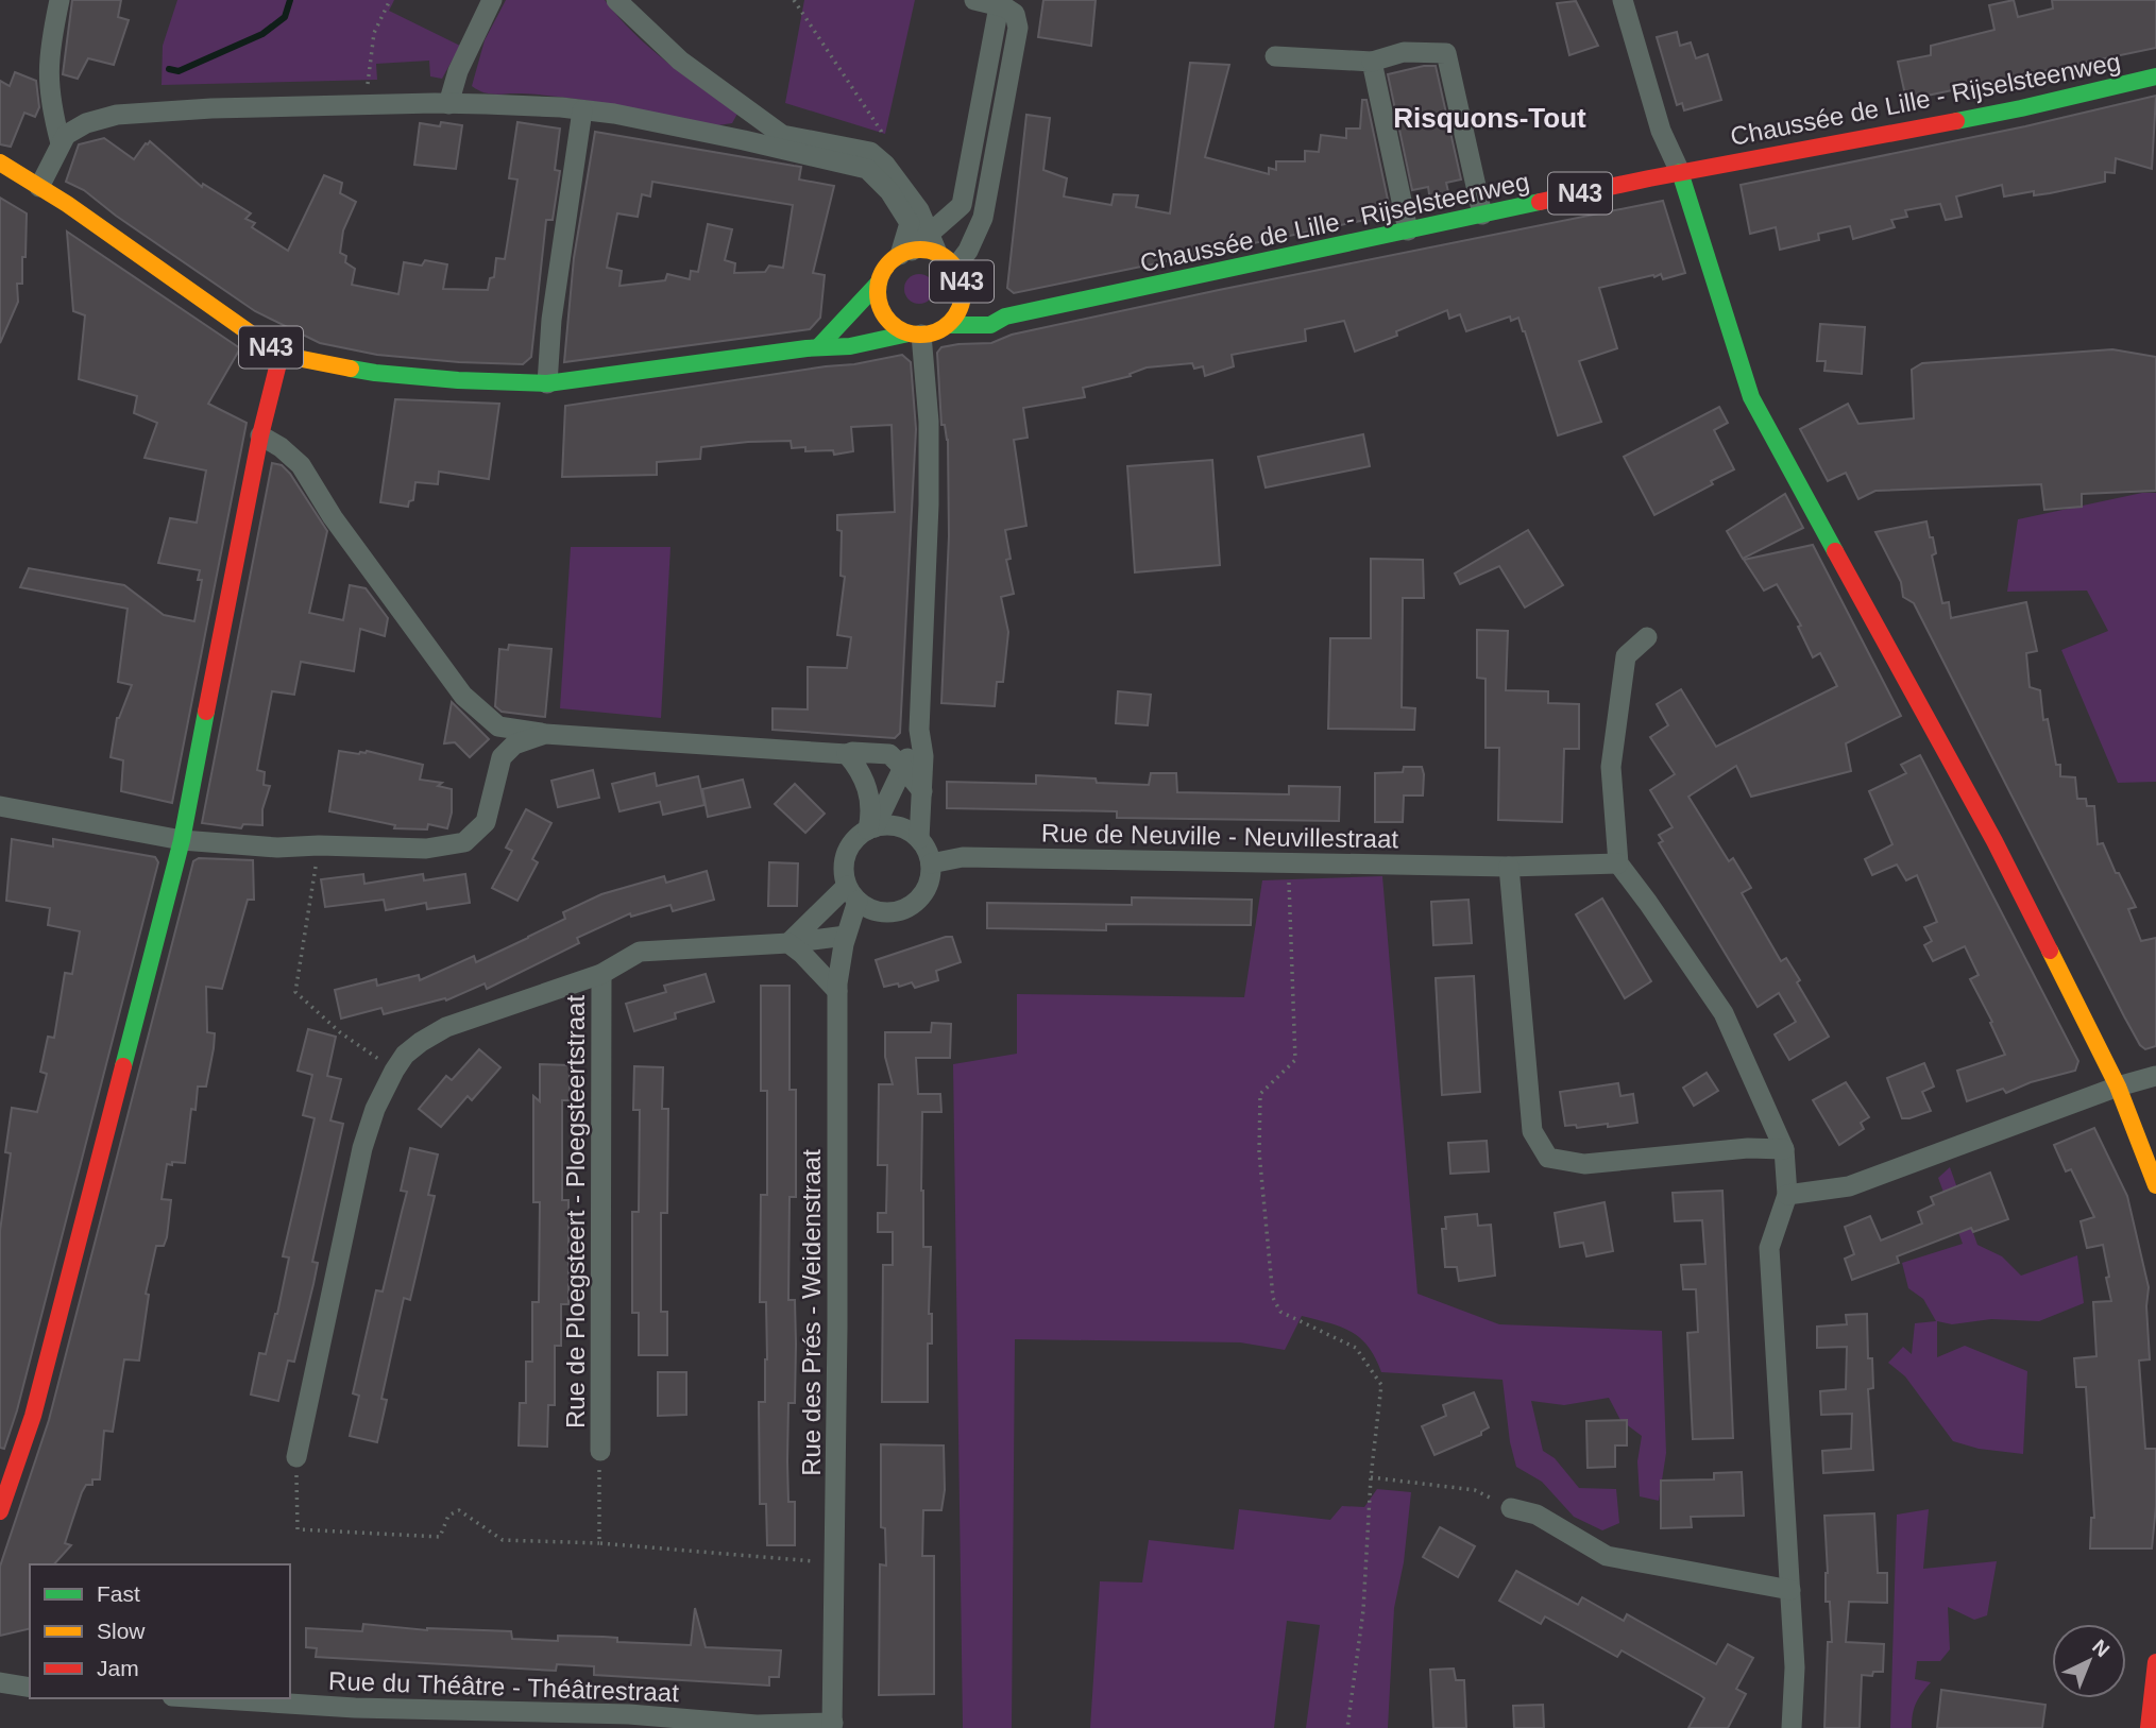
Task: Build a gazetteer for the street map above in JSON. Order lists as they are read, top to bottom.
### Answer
{
  "streets": {
    "main road": ["Chaussée de Lille - Rijselsteenweg", "N43"],
    "street": [
      "Rue de Neuville - Neuvillestraat",
      "Rue de Ploegsteert - Ploegsteertstraat",
      "Rue des Prés - Weidenstraat",
      "Rue du Théâtre - Théâtrestraat"
    ]
  },
  "crossings": [
    ["Chaussée de Lille - Rijselsteenweg", "N43"],
    ["Chaussée de Lille - Rijselsteenweg", "Rue des Prés - Weidenstraat"],
    ["N43", "Rue des Prés - Weidenstraat"],
    ["Rue de Neuville - Neuvillestraat", "Rue des Prés - Weidenstraat"],
    ["Rue de Ploegsteert - Ploegsteertstraat", "Rue des Prés - Weidenstraat"],
    ["Rue des Prés - Weidenstraat", "Rue du Théâtre - Théâtrestraat"]
  ],
  "districts": ["Risquons-Tout"],
  "legend": ["Fast", "Slow", "Jam"],
  "north": "top right"
}
